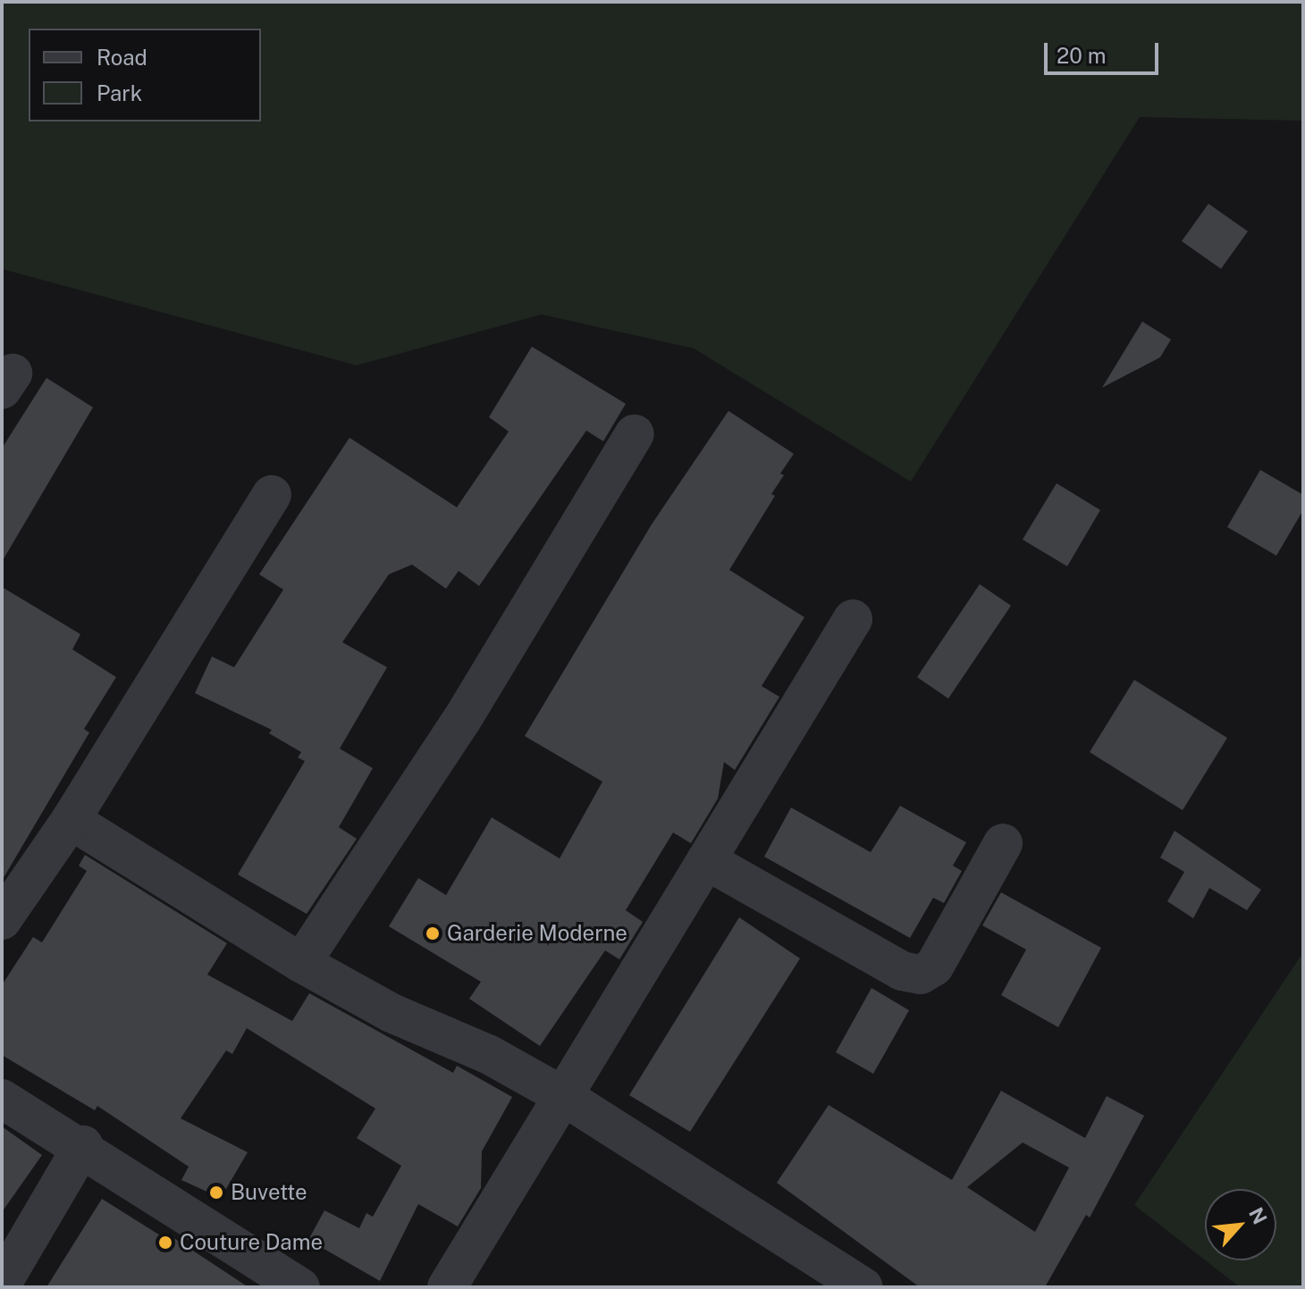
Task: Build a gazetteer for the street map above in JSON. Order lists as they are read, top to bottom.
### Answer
{
  "places": ["Garderie Moderne", "Buvette", "Couture Dame"],
  "legend": ["Road", "Park"],
  "scale_bar": "20 m",
  "north": "top right"
}
